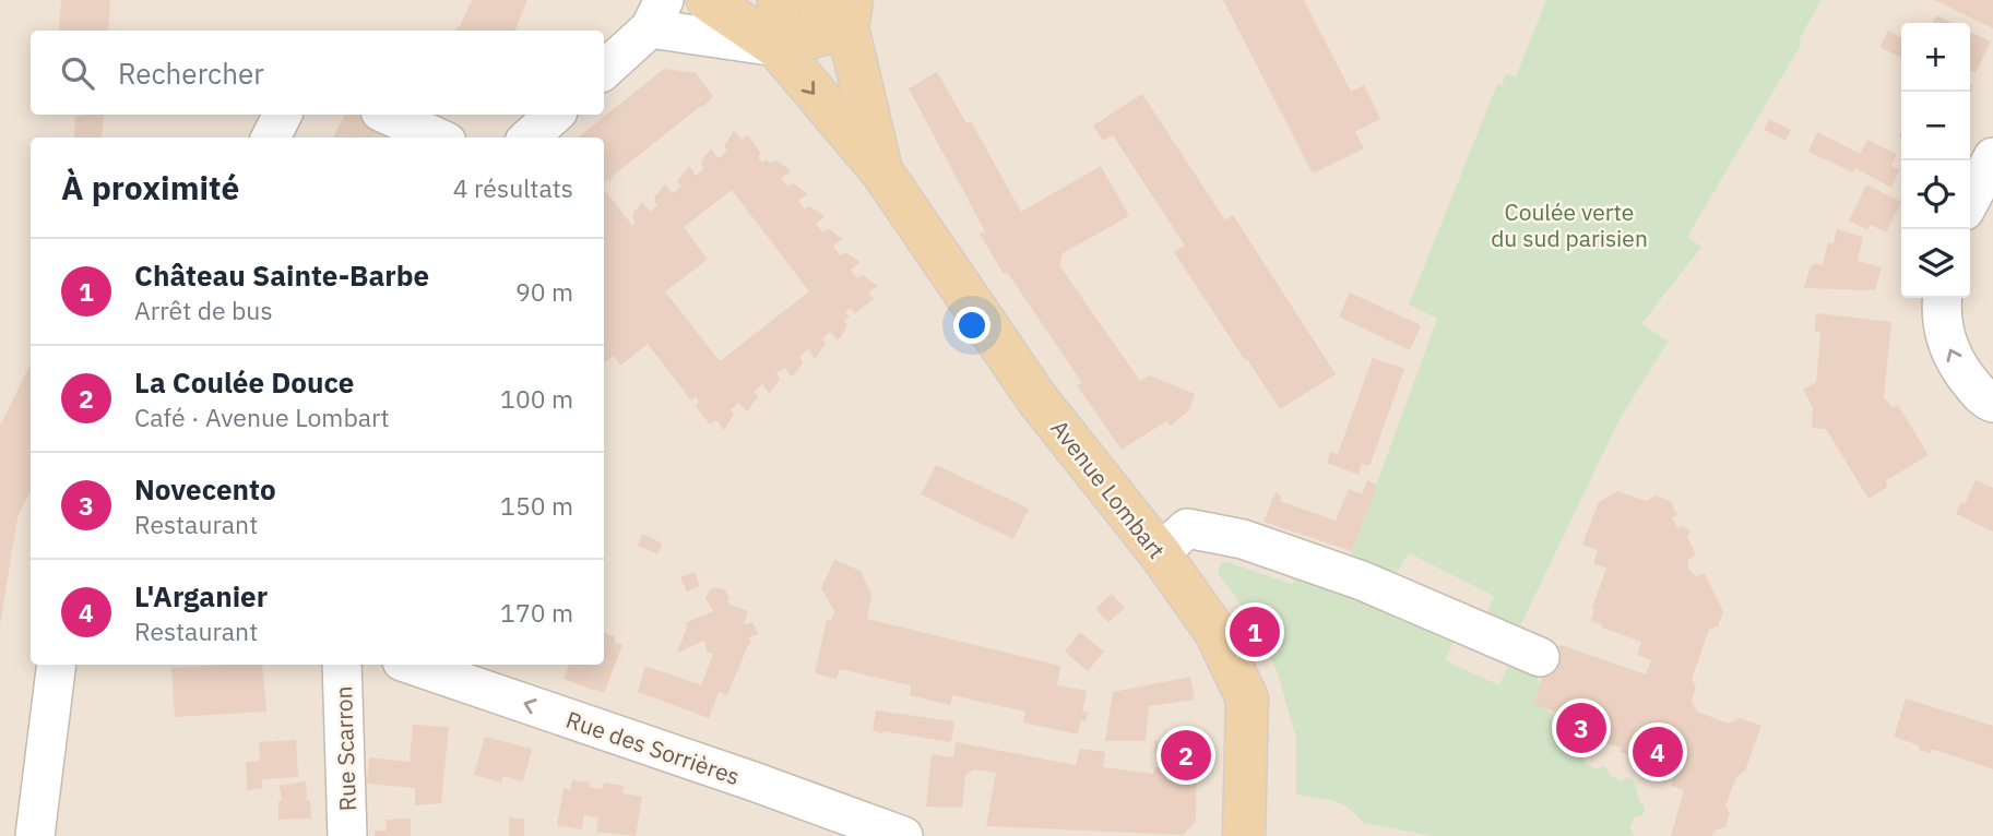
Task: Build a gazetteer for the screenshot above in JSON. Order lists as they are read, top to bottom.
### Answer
{
  "streets": {
    "main road": ["Avenue Lombart"],
    "street": ["Rue des Sorrières", "Rue Scarron"]
  },
  "one_way": ["Rue des Sorrières"],
  "parks": ["Coulée verte du sud parisien"],
  "page": {
    "map_buttons": ["+", "−"],
    "search": "Rechercher",
    "heading": ["À proximité", "4 résultats"],
    "list": [
      {
        "mark": "1",
        "name": "Château Sainte-Barbe",
        "note": "Arrêt de bus",
        "value": "90 m"
      },
      {
        "mark": "2",
        "name": "La Coulée Douce",
        "note": "Café · Avenue Lombart",
        "value": "100 m"
      },
      {
        "mark": "3",
        "name": "Novecento",
        "note": "Restaurant",
        "value": "150 m"
      },
      {
        "mark": "4",
        "name": "L'Arganier",
        "note": "Restaurant",
        "value": "170 m"
      }
    ],
    "pins": [
      "1",
      "3",
      "4",
      "2"
    ]
  }
}
